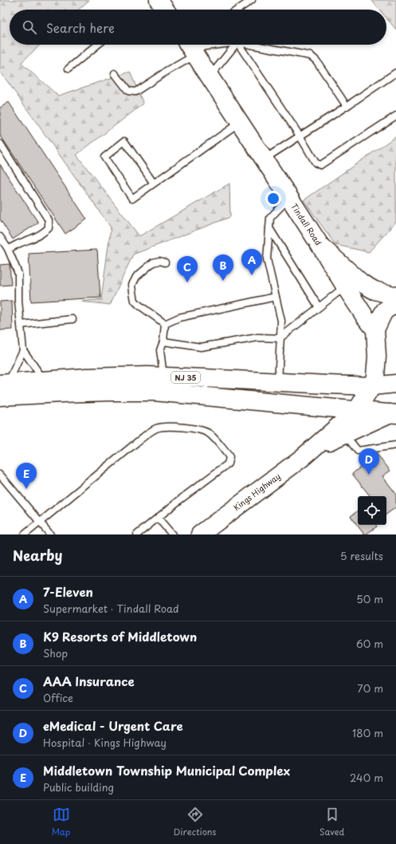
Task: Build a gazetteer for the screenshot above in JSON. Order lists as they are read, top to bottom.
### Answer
{
  "streets": {
    "main road": ["Tindall Road", "NJ 35", "Kings Highway"]
  },
  "crossings": [
    ["NJ 35", "Kings Highway"]
  ],
  "page": {
    "search": "Search here",
    "pins": [
      "A",
      "B",
      "C",
      "D",
      "E"
    ],
    "heading": ["Nearby", "5 results"],
    "list": [
      {
        "mark": "A",
        "name": "7-Eleven",
        "note": "Supermarket · Tindall Road",
        "value": "50 m"
      },
      {
        "mark": "B",
        "name": "K9 Resorts of Middletown",
        "note": "Shop",
        "value": "60 m"
      },
      {
        "mark": "C",
        "name": "AAA Insurance",
        "note": "Office",
        "value": "70 m"
      },
      {
        "mark": "D",
        "name": "eMedical - Urgent Care",
        "note": "Hospital · Kings Highway",
        "value": "180 m"
      },
      {
        "mark": "E",
        "name": "Middletown Township Municipal Complex",
        "note": "Public building",
        "value": "240 m"
      }
    ],
    "nav": ["Map", "Directions", "Saved"]
  }
}
